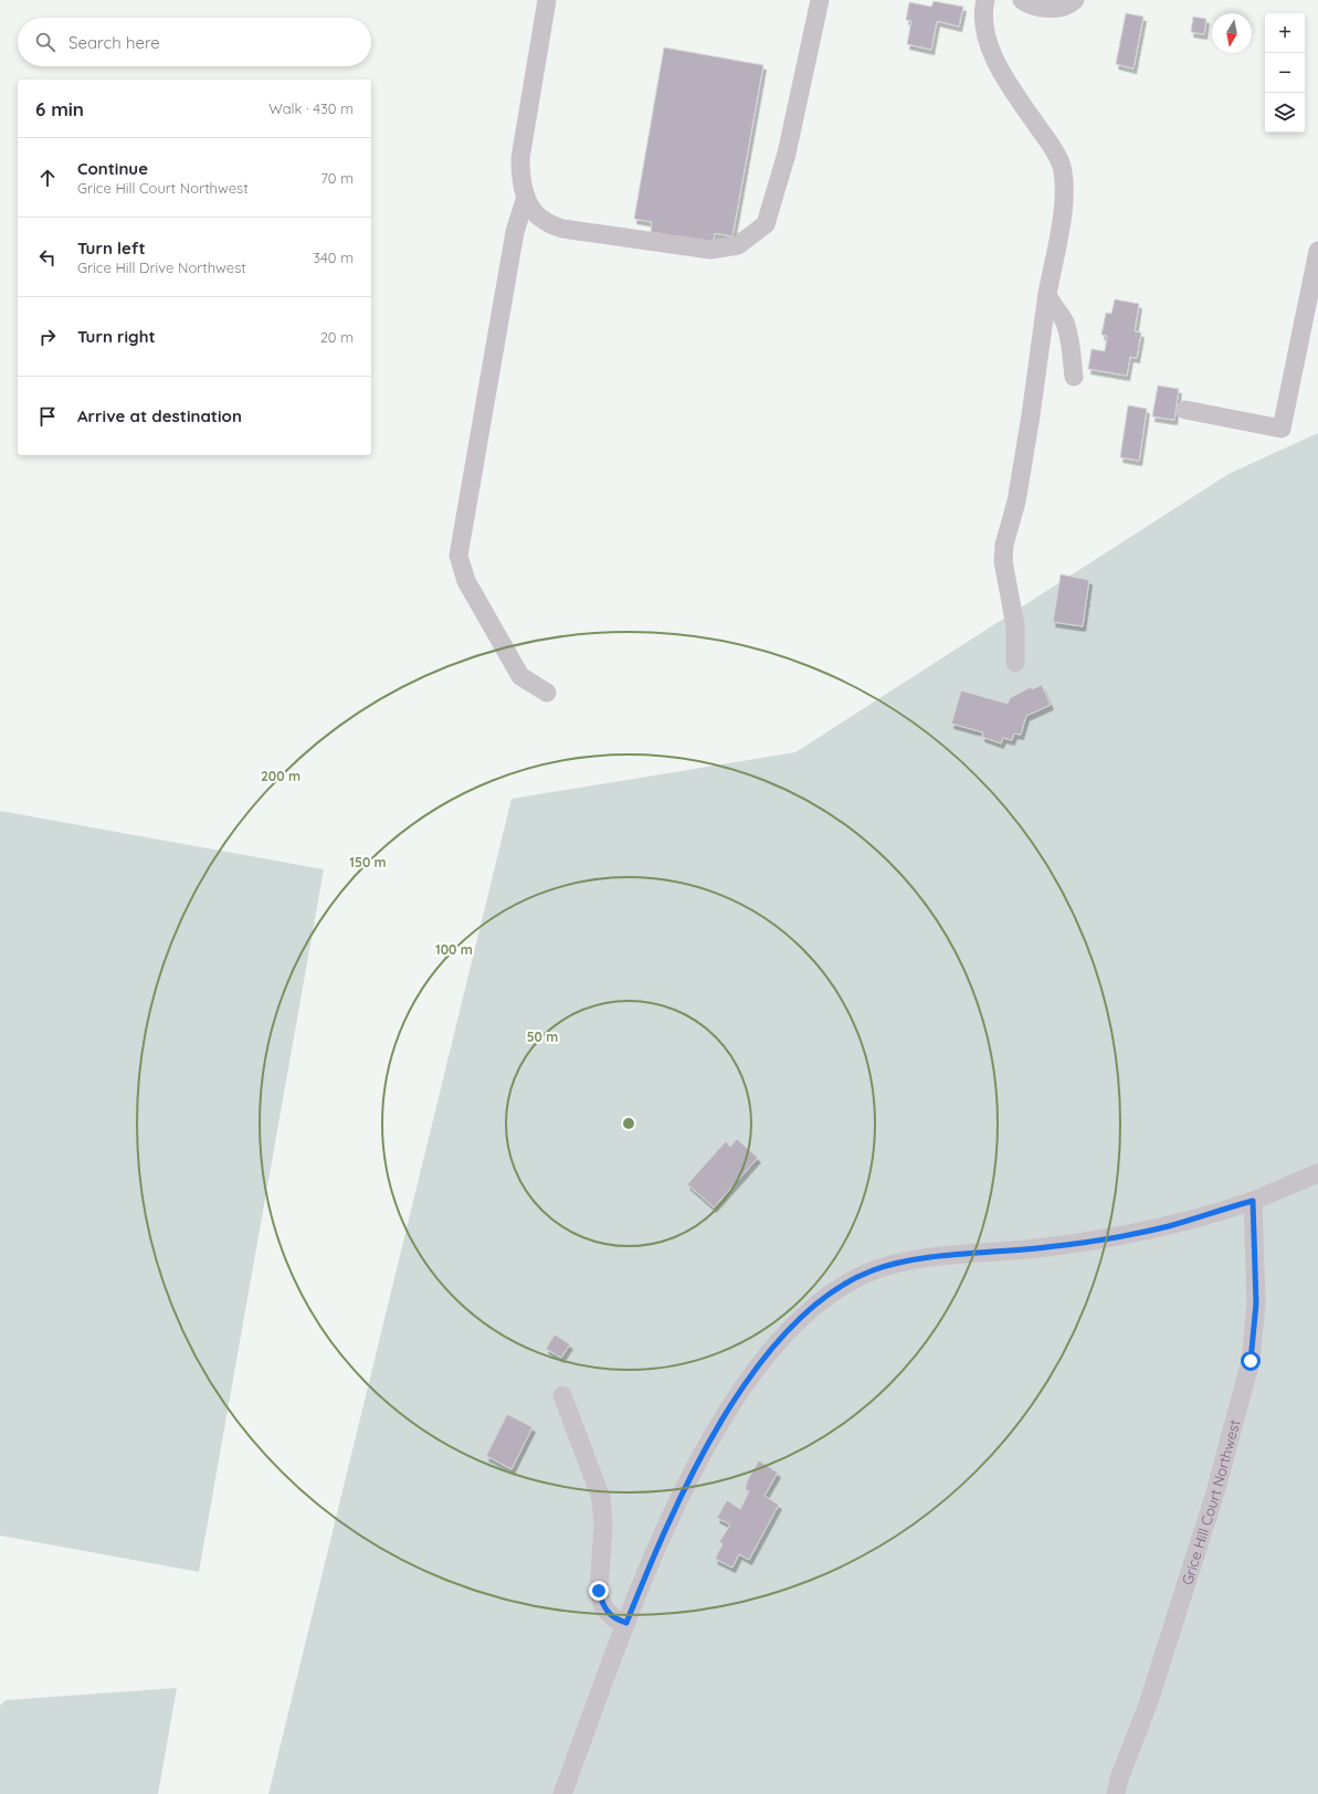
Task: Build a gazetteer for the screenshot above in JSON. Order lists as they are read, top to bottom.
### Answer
{
  "streets": {
    "street": ["Grice Hill Court Northwest"]
  },
  "north": "bottom",
  "page": {
    "map_buttons": ["+", "−"],
    "search": "Search here",
    "heading": ["6 min", "Walk · 430 m"],
    "list": [
      ["Continue", "Grice Hill Court Northwest", "70 m"],
      ["Turn left", "Grice Hill Drive Northwest", "340 m"],
      ["Turn right", "20 m"],
      "Arrive at destination"
    ]
  },
  "rings": [
    "200 m",
    "150 m",
    "100 m",
    "50 m"
  ]
}
